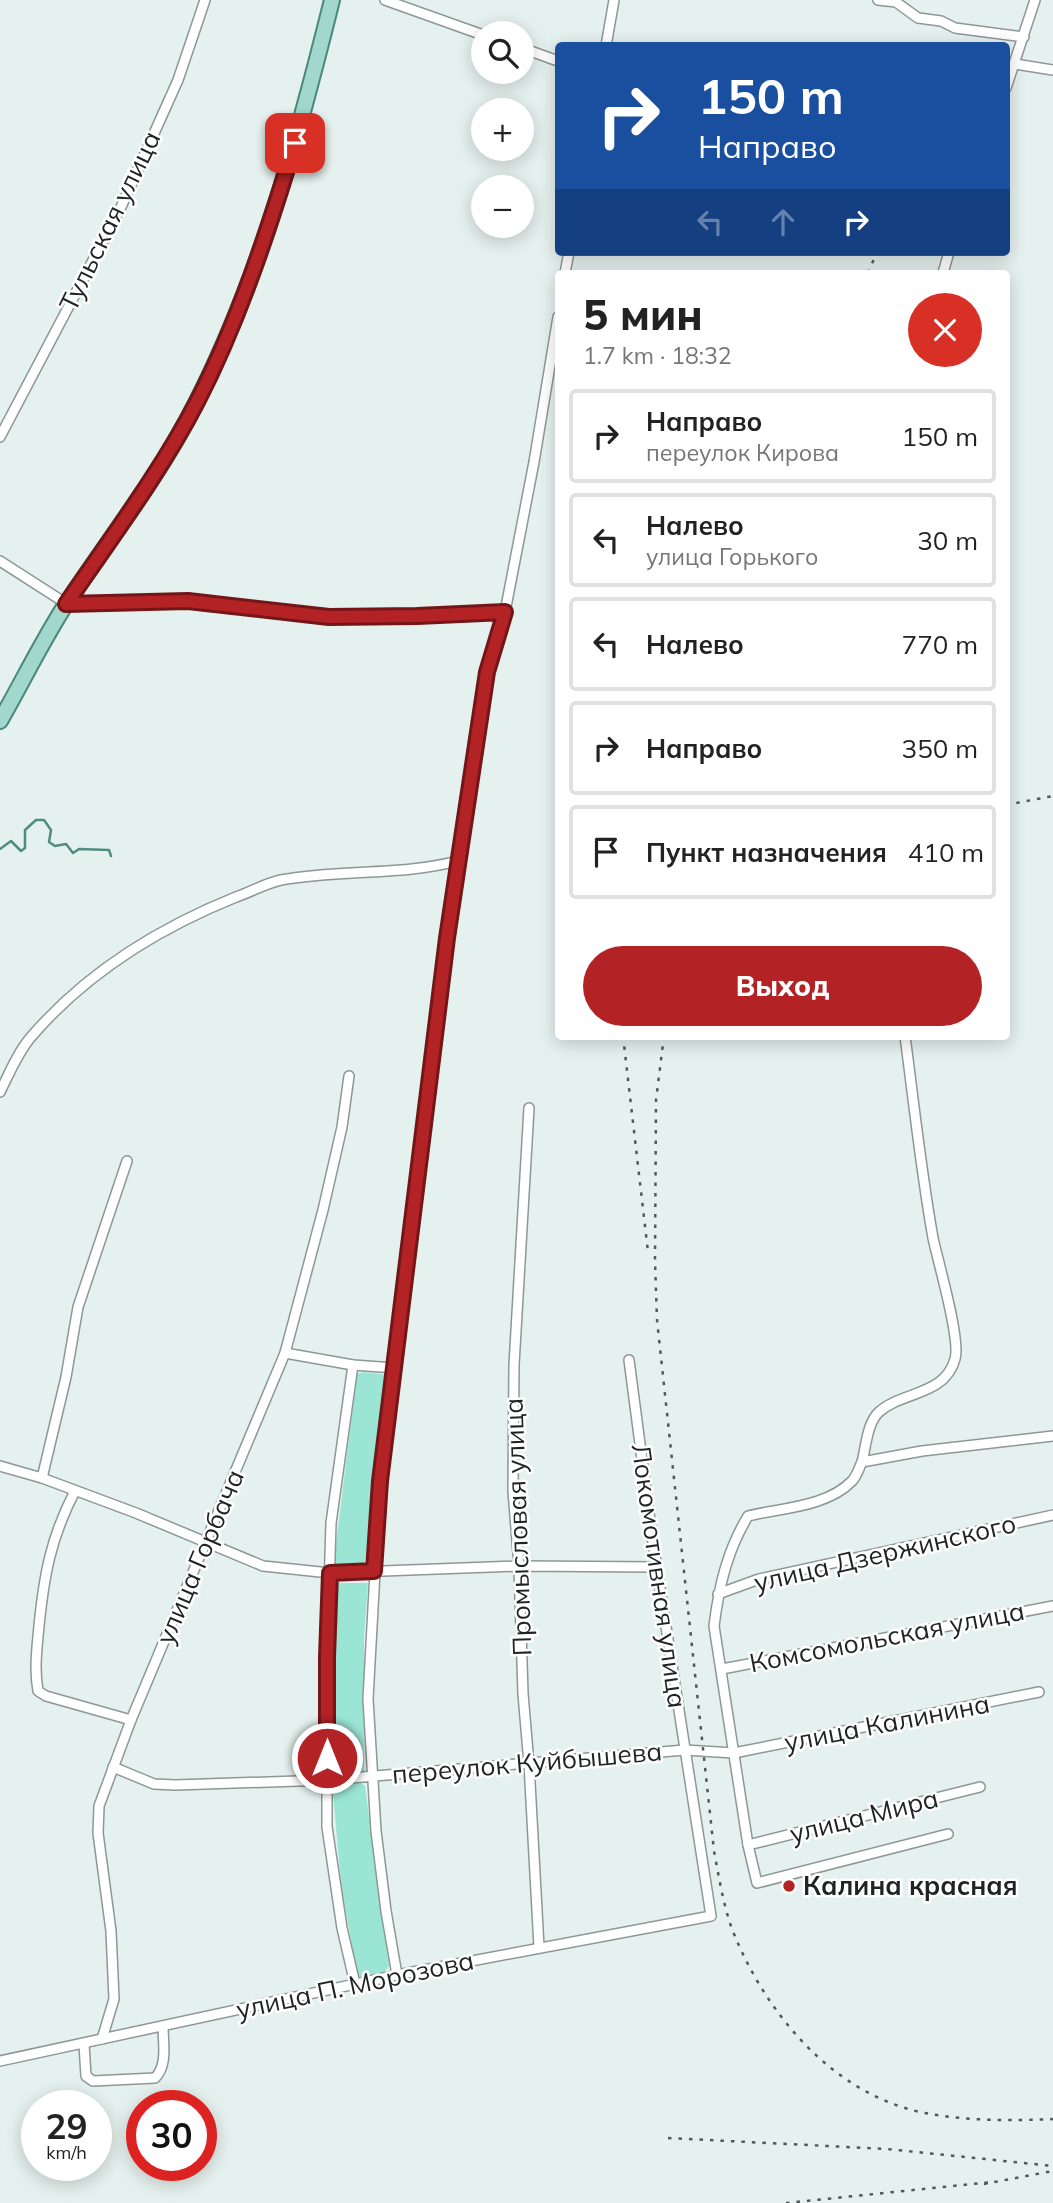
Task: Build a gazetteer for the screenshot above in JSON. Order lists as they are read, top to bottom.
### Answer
{
  "streets": {
    "street": [
      "Тульская улица",
      "Промысловая улица",
      "улица Дзержинского",
      "улица Горбача",
      "Локомотивная улица",
      "Комсомольская улица",
      "улица Калинина",
      "переулок Куйбышева",
      "улица Мира",
      "улица П. Морозова"
    ]
  },
  "crossings": [
    ["Промысловая улица", "переулок Куйбышева"],
    ["Промысловая улица", "улица П. Морозова"],
    ["улица Горбача", "переулок Куйбышева"],
    ["улица Горбача", "улица П. Морозова"],
    ["Локомотивная улица", "переулок Куйбышева"],
    ["Локомотивная улица", "улица П. Морозова"],
    ["улица Калинина", "переулок Куйбышева"]
  ],
  "places": ["Калина красная"],
  "page": {
    "map_buttons": ["+", "−"],
    "turn": ["150 m", "Направо"],
    "heading": ["5 мин", "1.7 km · 18:32"],
    "list": [
      {
        "name": "Направо",
        "note": "переулок Кирова",
        "value": "150 m"
      },
      {
        "name": "Налево",
        "note": "улица Горького",
        "value": "30 m"
      },
      {
        "name": "Налево",
        "value": "770 m"
      },
      {
        "name": "Направо",
        "value": "350 m"
      },
      {
        "name": "Пункт назначения",
        "value": "410 m"
      }
    ],
    "buttons": "Выход",
    "speed": "29 km/h",
    "limit": "30"
  }
}
